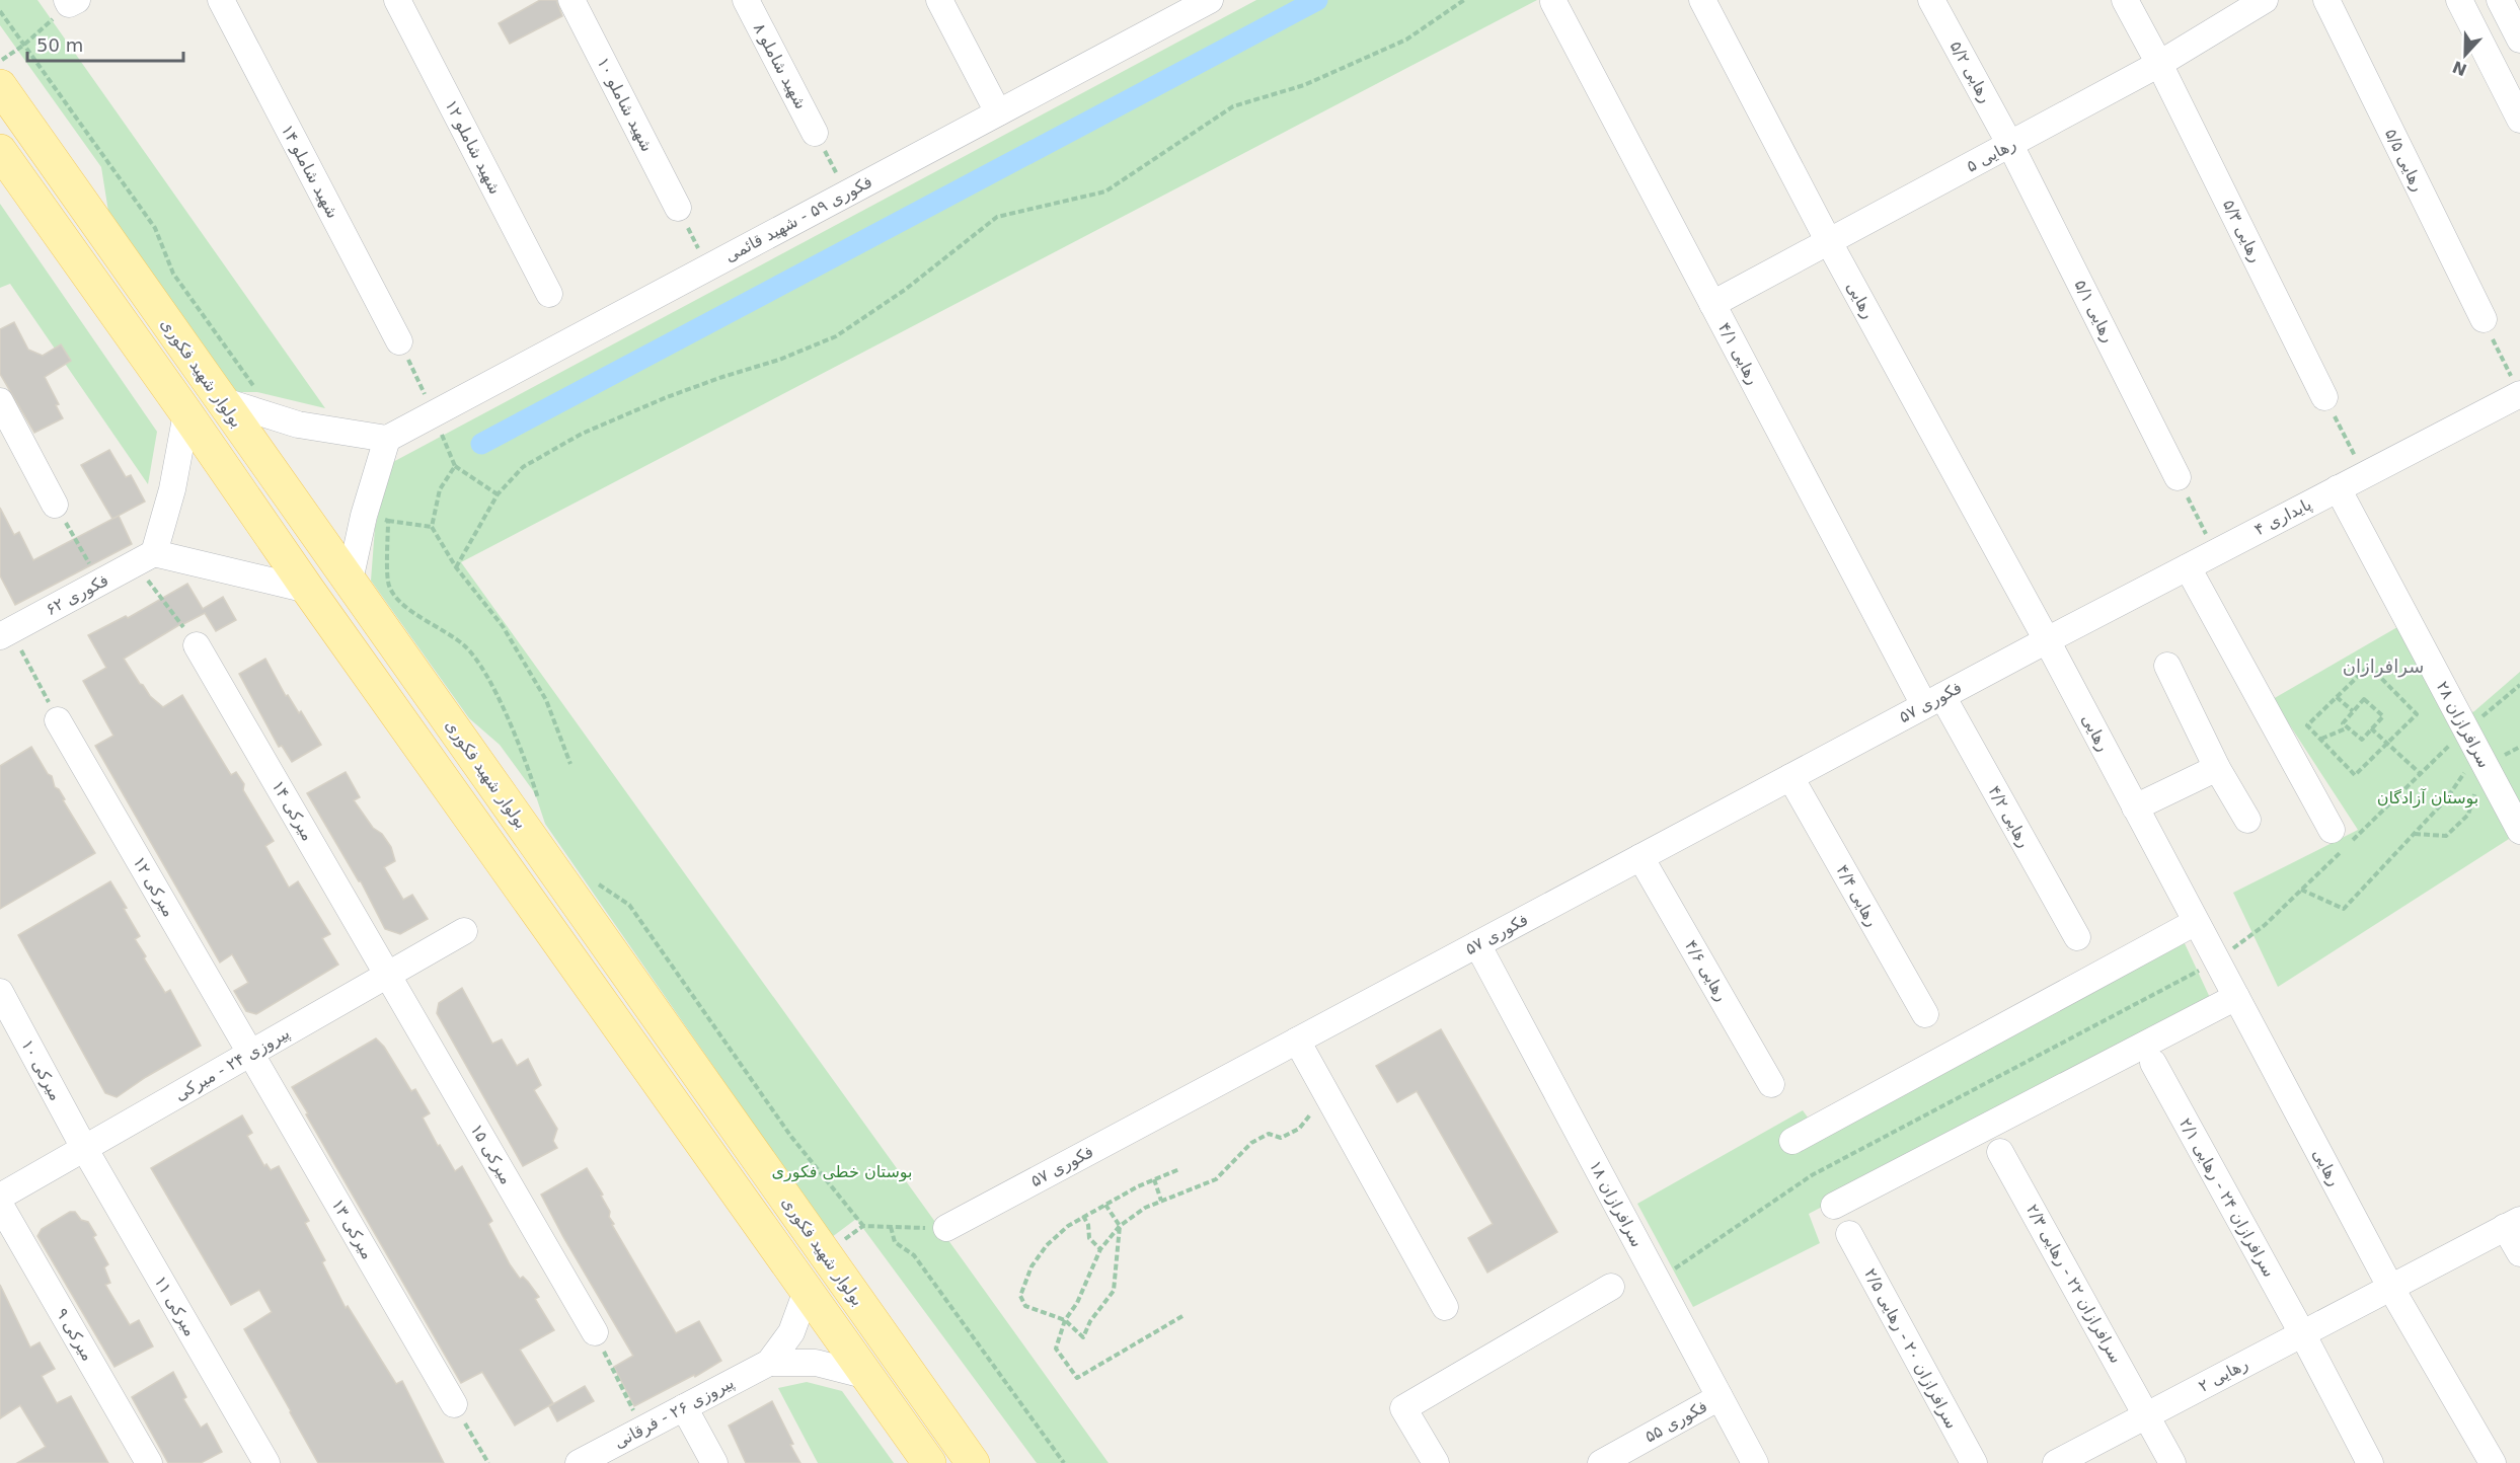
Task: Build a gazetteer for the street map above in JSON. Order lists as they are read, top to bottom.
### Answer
{
  "streets": {
    "main road": ["بولوار شهید فکوری"],
    "street": [
      "شهید شاملو ۸",
      "رهایی ۵/۲",
      "شهید شاملو ۱۰",
      "شهید شاملو ۱۲",
      "رهایی ۵",
      "رهایی ۵/۵",
      "شهید شاملو ۱۴",
      "فکوری ۵۹ - شهید قائمی",
      "رهایی ۵/۳",
      "رهایی",
      "رهایی ۵/۱",
      "رهایی ۴/۱",
      "پایداری ۴",
      "فکوری ۶۲",
      "فکوری ۵۷",
      "سرافرازان ۲۸",
      "میرکی ۱۴",
      "رهایی ۴/۲",
      "میرکی ۱۲",
      "رهایی ۴/۴",
      "رهایی ۴/۶",
      "پیروزی ۲۴ - میرکی",
      "میرکی ۱۰",
      "میرکی ۱۵",
      "سرافرازان ۲۴ - رهایی ۲/۱",
      "سرافرازان ۱۸",
      "میرکی ۱۳",
      "سرافرازان ۲۲ - رهایی ۲/۳",
      "میرکی ۱۱",
      "میرکی ۹",
      "سرافرازان ۲۰ - رهایی ۲/۵",
      "رهایی ۲",
      "پیروزی ۲۶ - فرقانی",
      "فکوری ۵۵"
    ]
  },
  "crossings": [
    ["رهایی ۵/۲", "رهایی ۵"],
    ["رهایی ۵/۲", "رهایی ۵/۱"],
    ["رهایی ۵", "رهایی ۵/۳"],
    ["رهایی ۵", "رهایی"],
    ["رهایی ۵", "رهایی ۵/۱"],
    ["رهایی ۵", "رهایی ۴/۱"],
    ["رهایی", "پایداری ۴"],
    ["رهایی", "فکوری ۵۷"],
    ["رهایی", "رهایی ۲"],
    ["رهایی ۴/۱", "فکوری ۵۷"],
    ["رهایی ۴/۱", "رهایی ۴/۲"],
    ["پایداری ۴", "فکوری ۵۷"],
    ["پایداری ۴", "سرافرازان ۲۸"],
    ["فکوری ۵۷", "رهایی ۴/۲"],
    ["فکوری ۵۷", "رهایی ۴/۴"],
    ["فکوری ۵۷", "رهایی ۴/۶"],
    ["فکوری ۵۷", "سرافرازان ۱۸"],
    ["میرکی ۱۴", "پیروزی ۲۴ - میرکی"],
    ["میرکی ۱۴", "میرکی ۱۵"],
    ["میرکی ۱۲", "پیروزی ۲۴ - میرکی"],
    ["میرکی ۱۲", "میرکی ۱۳"],
    ["پیروزی ۲۴ - میرکی", "میرکی ۱۰"],
    ["پیروزی ۲۴ - میرکی", "میرکی ۱۵"],
    ["پیروزی ۲۴ - میرکی", "میرکی ۱۳"],
    ["پیروزی ۲۴ - میرکی", "میرکی ۱۱"],
    ["میرکی ۱۰", "میرکی ۱۱"],
    ["سرافرازان ۲۴ - رهایی ۲/۱", "رهایی ۲"],
    ["سرافرازان ۱۸", "فکوری ۵۵"],
    ["سرافرازان ۲۲ - رهایی ۲/۳", "رهایی ۲"]
  ],
  "districts": ["سرافرازان"],
  "parks": ["بوستان آزادگان", "بوستان خطی فکوری"],
  "scale_bar": "50 m",
  "north": "bottom"
}
